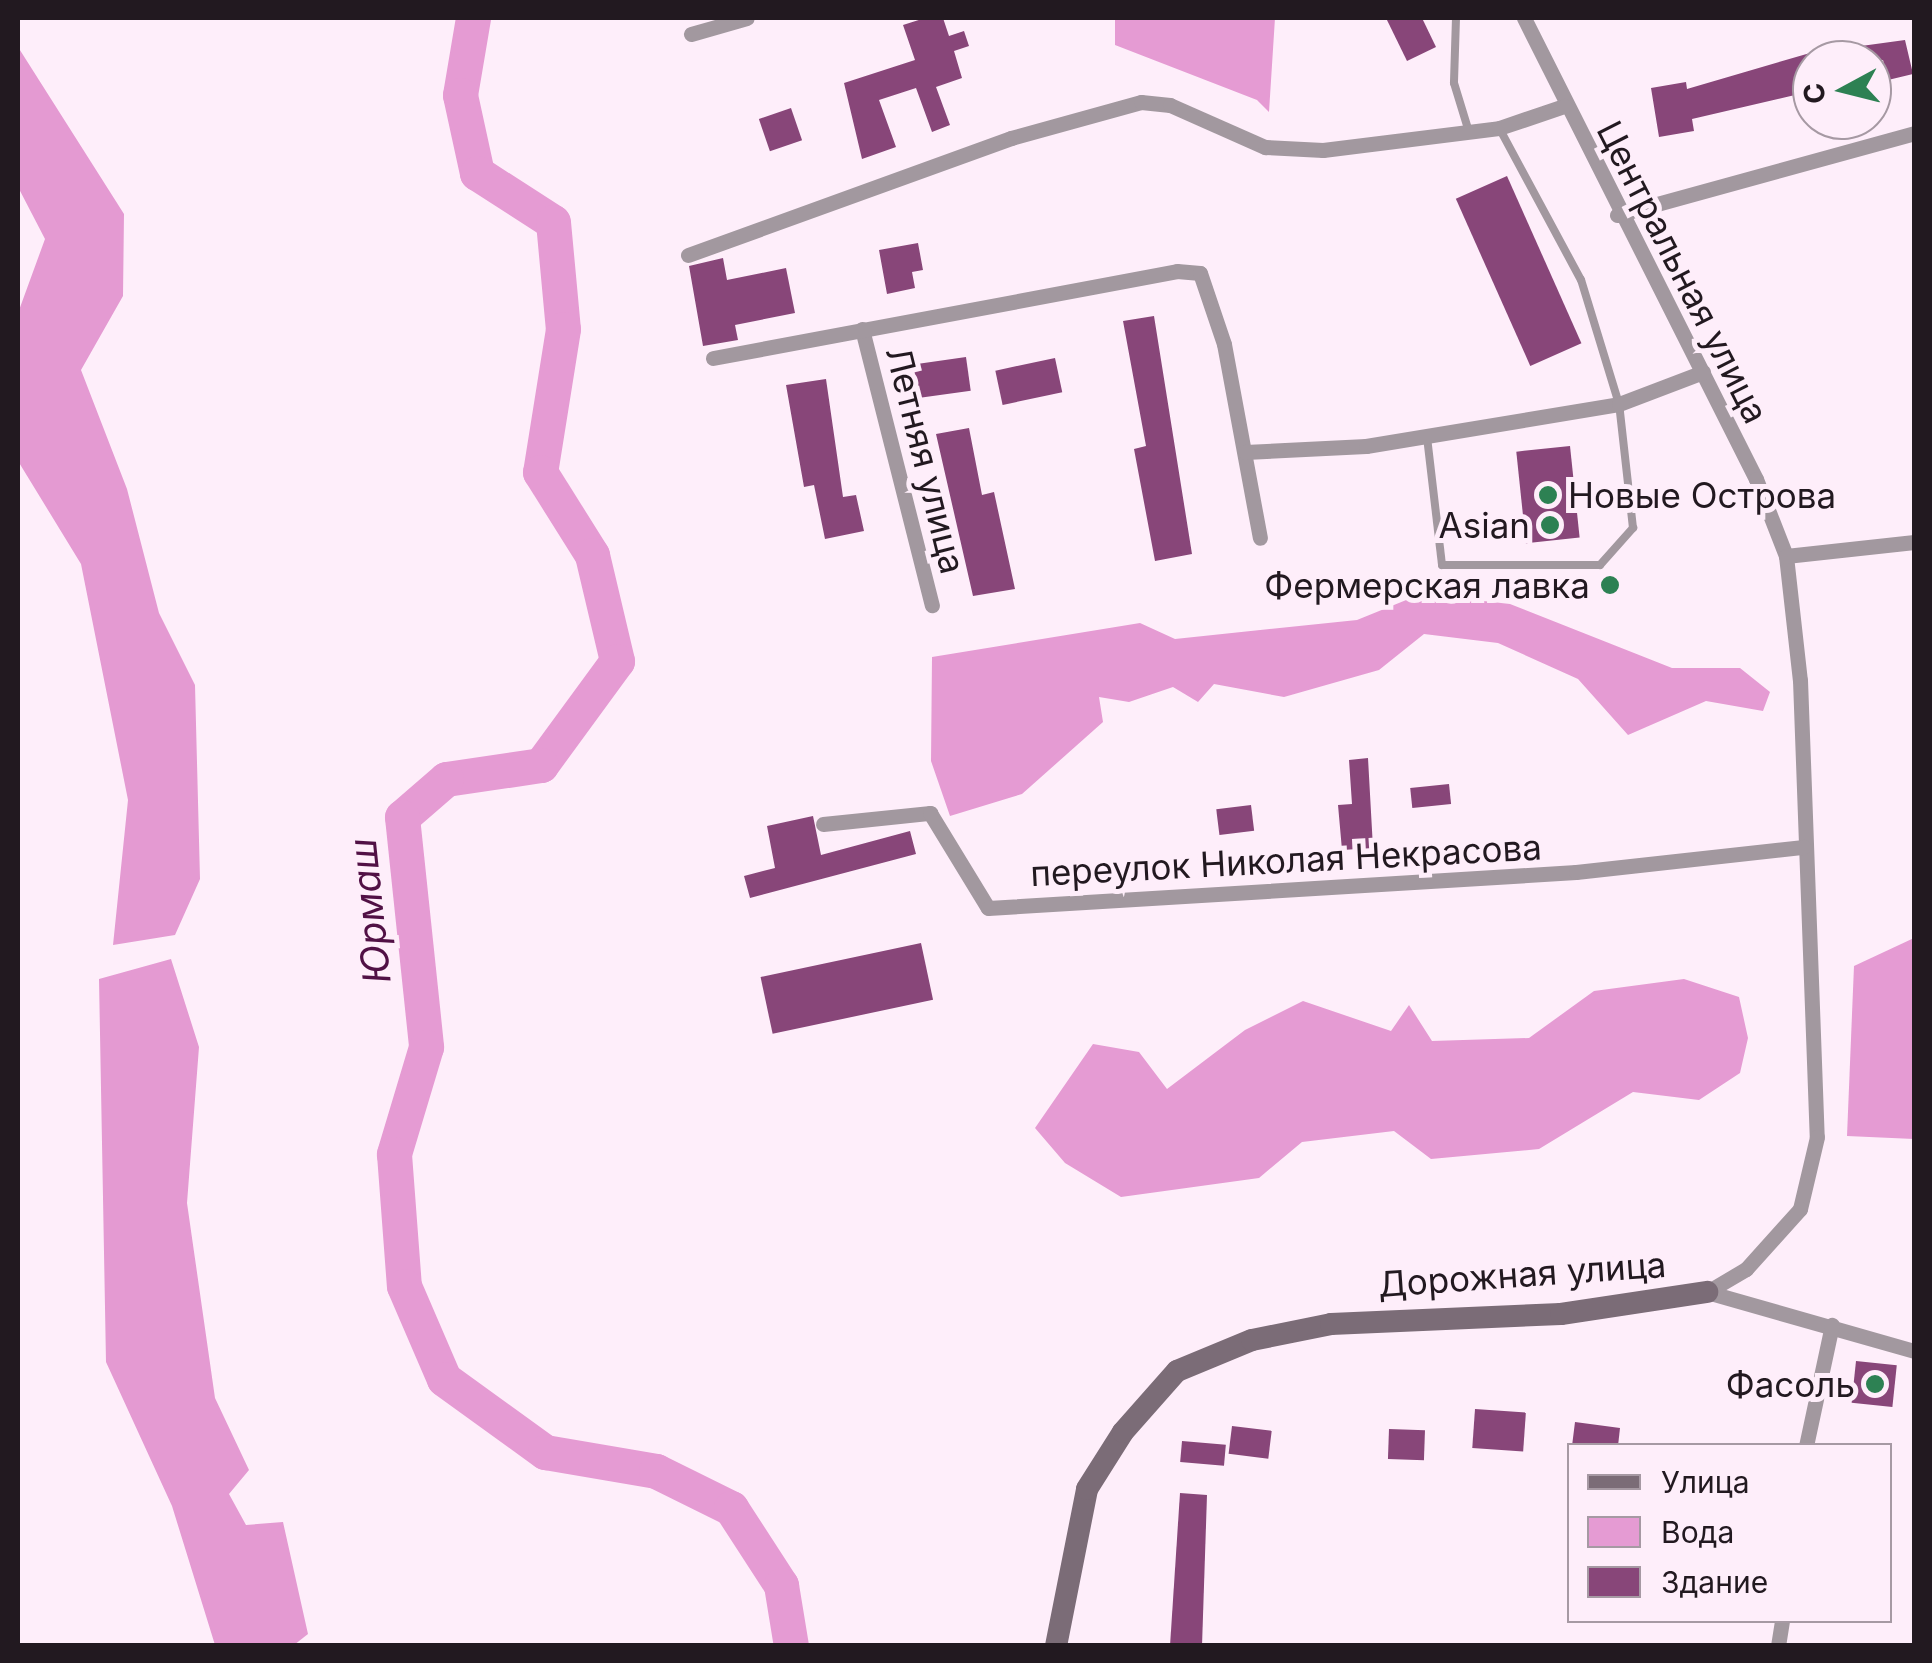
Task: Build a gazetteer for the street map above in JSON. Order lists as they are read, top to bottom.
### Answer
{
  "streets": {
    "street": [
      "Центральная улица",
      "Летняя улица",
      "переулок Николая Некрасова",
      "Дорожная улица"
    ]
  },
  "crossings": [
    ["Центральная улица", "Дорожная улица"],
    ["переулок Николая Некрасова", "Дорожная улица"]
  ],
  "water": ["Юрмаш"],
  "places": [
    "Новые Острова",
    "Asian",
    "Фермерская лавка",
    "Фасоль"
  ],
  "legend": ["Улица", "Вода", "Здание"],
  "north": "left"
}
